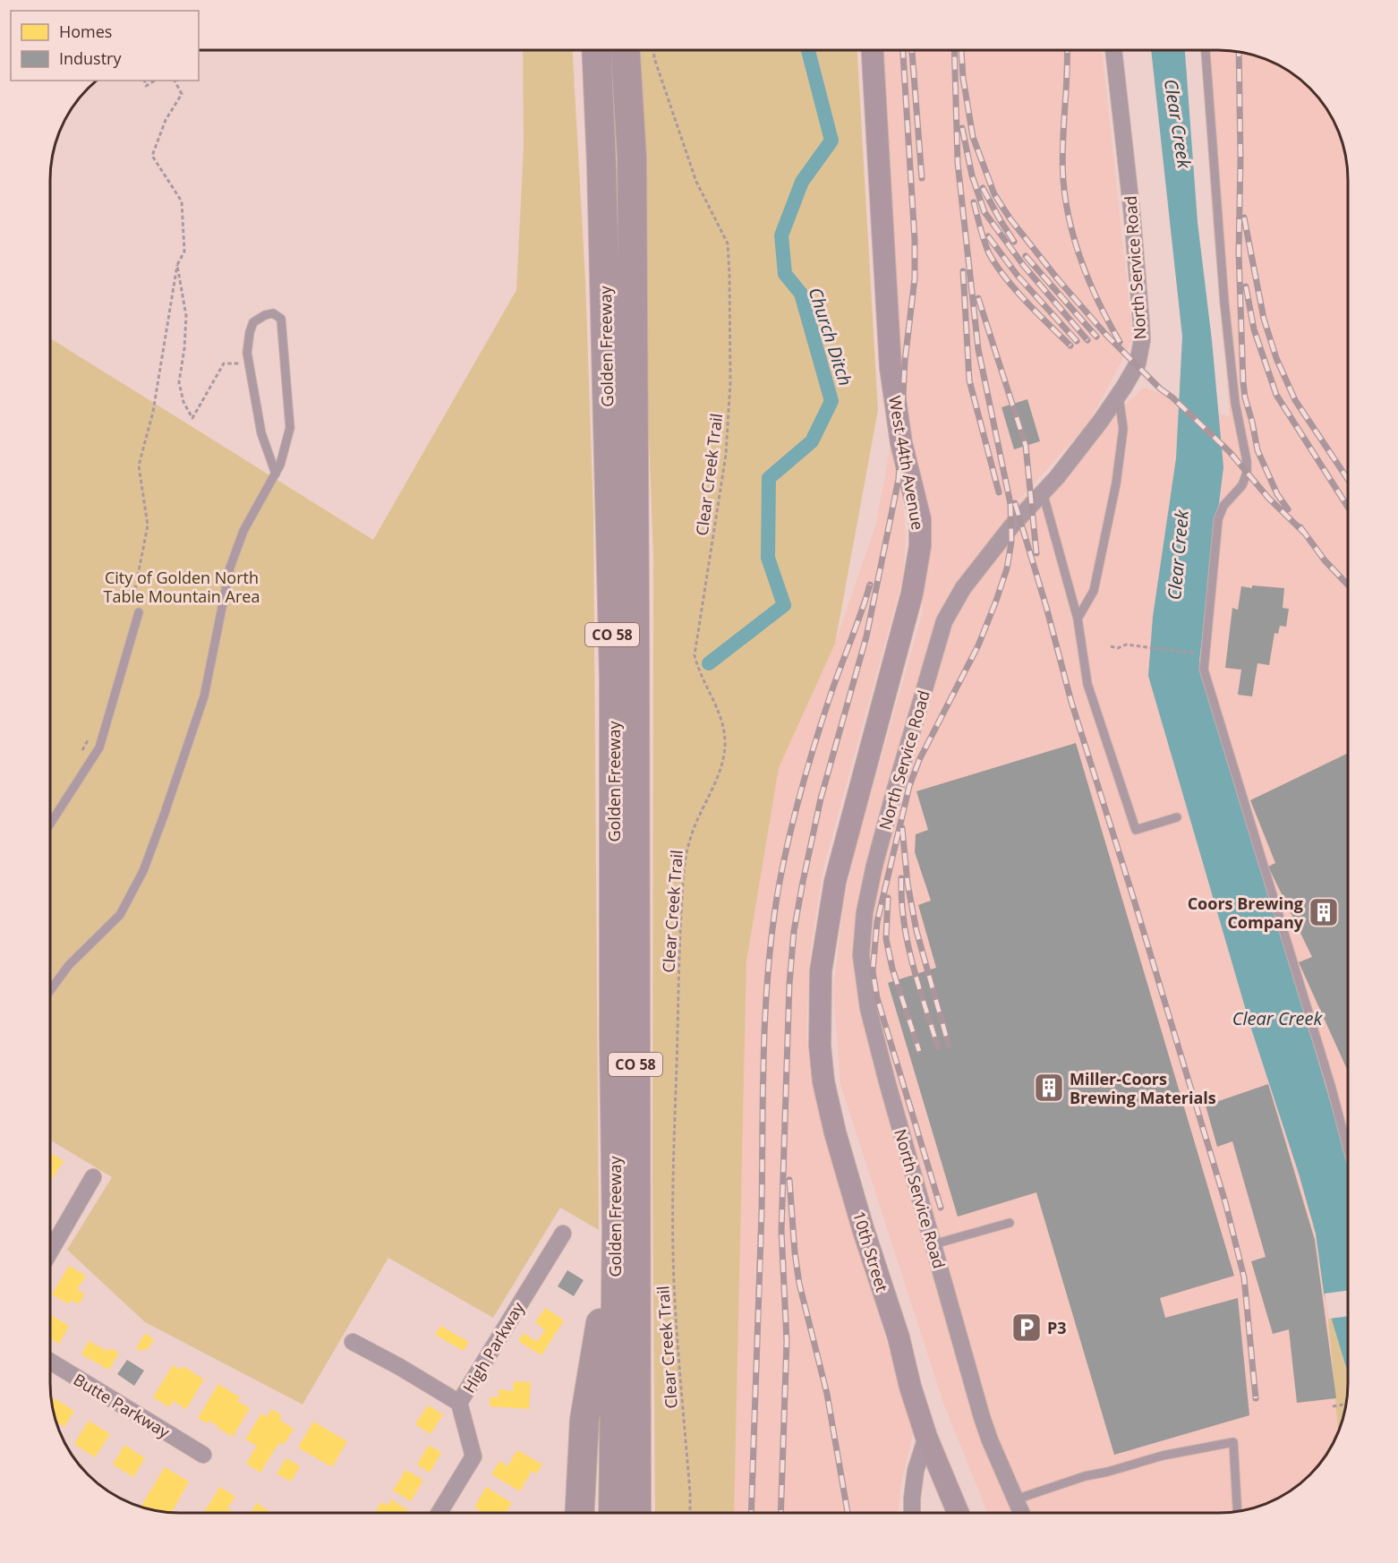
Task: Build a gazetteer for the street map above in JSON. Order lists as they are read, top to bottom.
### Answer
{
  "streets": {
    "highway": ["Golden Freeway", "CO 58"],
    "street": [
      "North Service Road",
      "West 44th Avenue",
      "10th Street",
      "High Parkway",
      "Butte Parkway"
    ],
    "path": ["Clear Creek Trail"]
  },
  "crossings": [
    ["West 44th Avenue", "10th Street"]
  ],
  "water": ["Clear Creek", "Church Ditch"],
  "parks": ["City of Golden North Table Mountain Area"],
  "places": {
    "building": ["Coors Brewing Company", "Miller-Coors Brewing Materials"],
    "parking": ["P3"]
  },
  "legend": ["Homes", "Industry"]
}
